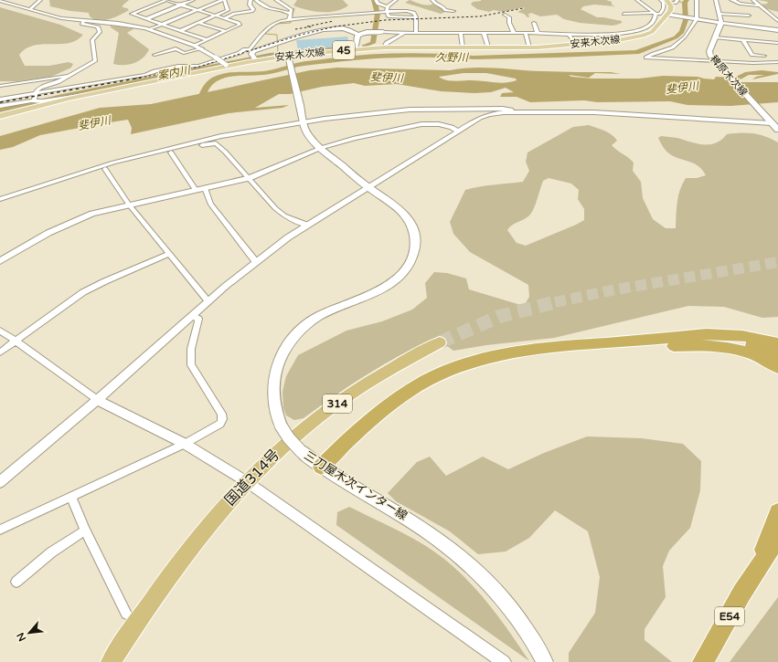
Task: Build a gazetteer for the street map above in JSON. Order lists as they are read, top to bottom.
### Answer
{
  "streets": {
    "highway": ["314", "国道314号", "E54"],
    "main road": [
      "安来木次線",
      "45",
      "稗原木次線",
      "三刀屋木次インター線"
    ]
  },
  "crossings": [
    ["安来木次線", "三刀屋木次インター線"]
  ],
  "water": ["久野川", "案内川", "斐伊川"],
  "north": "bottom left"
}
